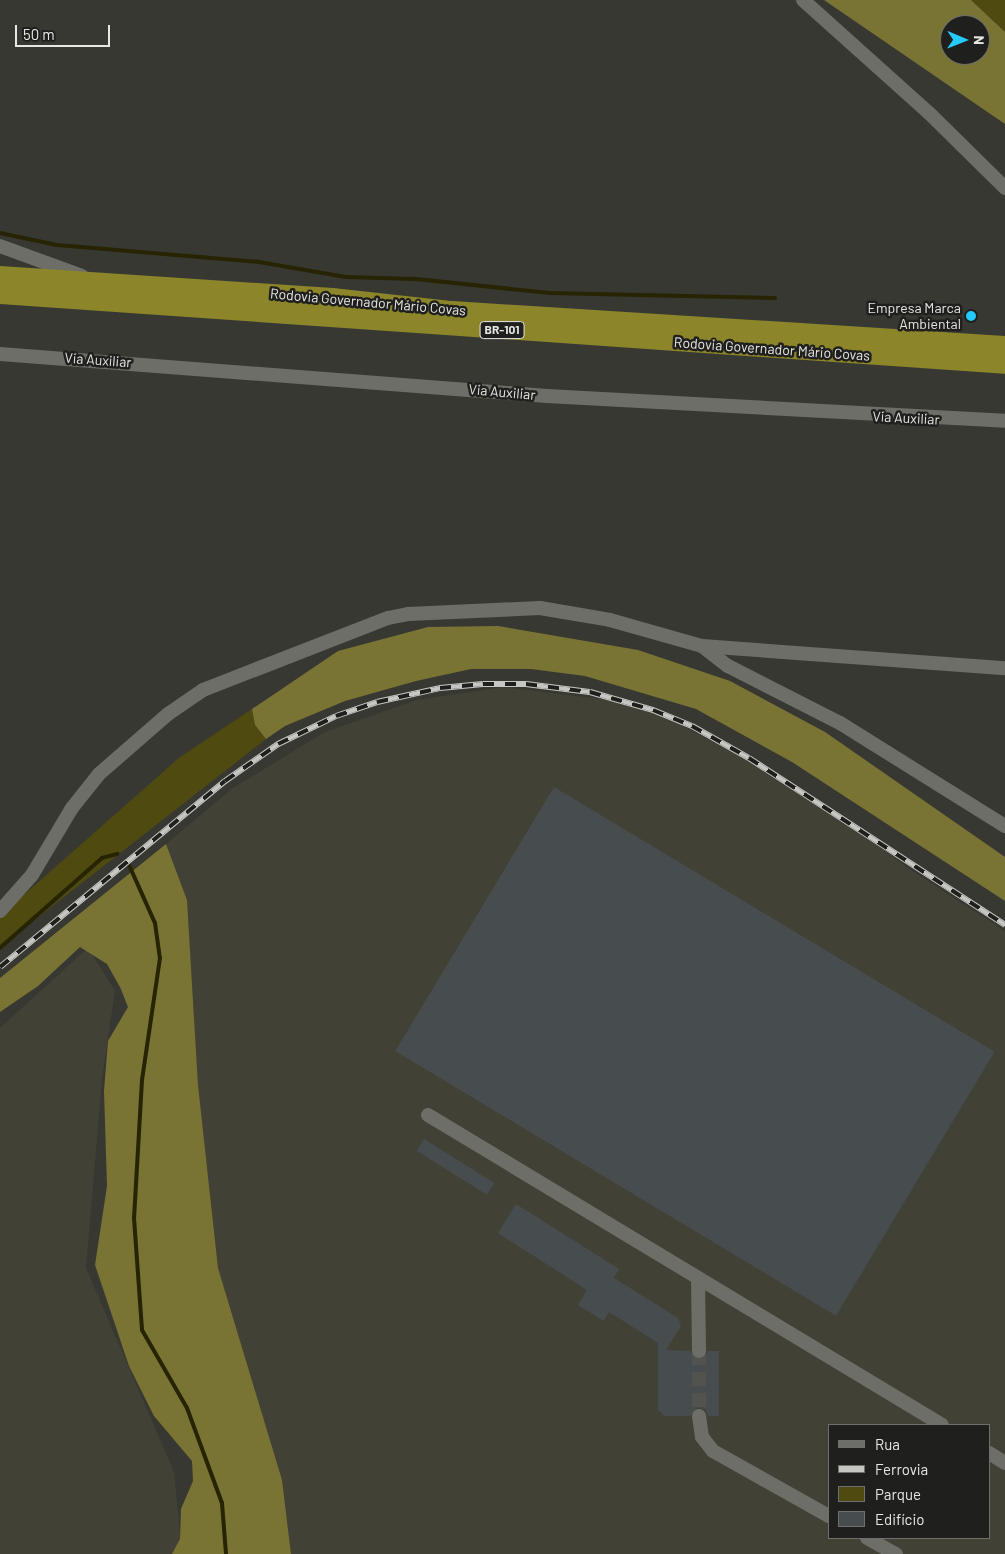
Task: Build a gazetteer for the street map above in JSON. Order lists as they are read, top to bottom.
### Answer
{
  "streets": {
    "highway": ["Rodovia Governador Mário Covas", "BR-101"],
    "street": ["Via Auxiliar"]
  },
  "places": ["Empresa Marca Ambiental"],
  "legend": [
    "Rua",
    "Ferrovia",
    "Parque",
    "Edifício"
  ],
  "scale_bar": "50 m",
  "north": "right"
}
